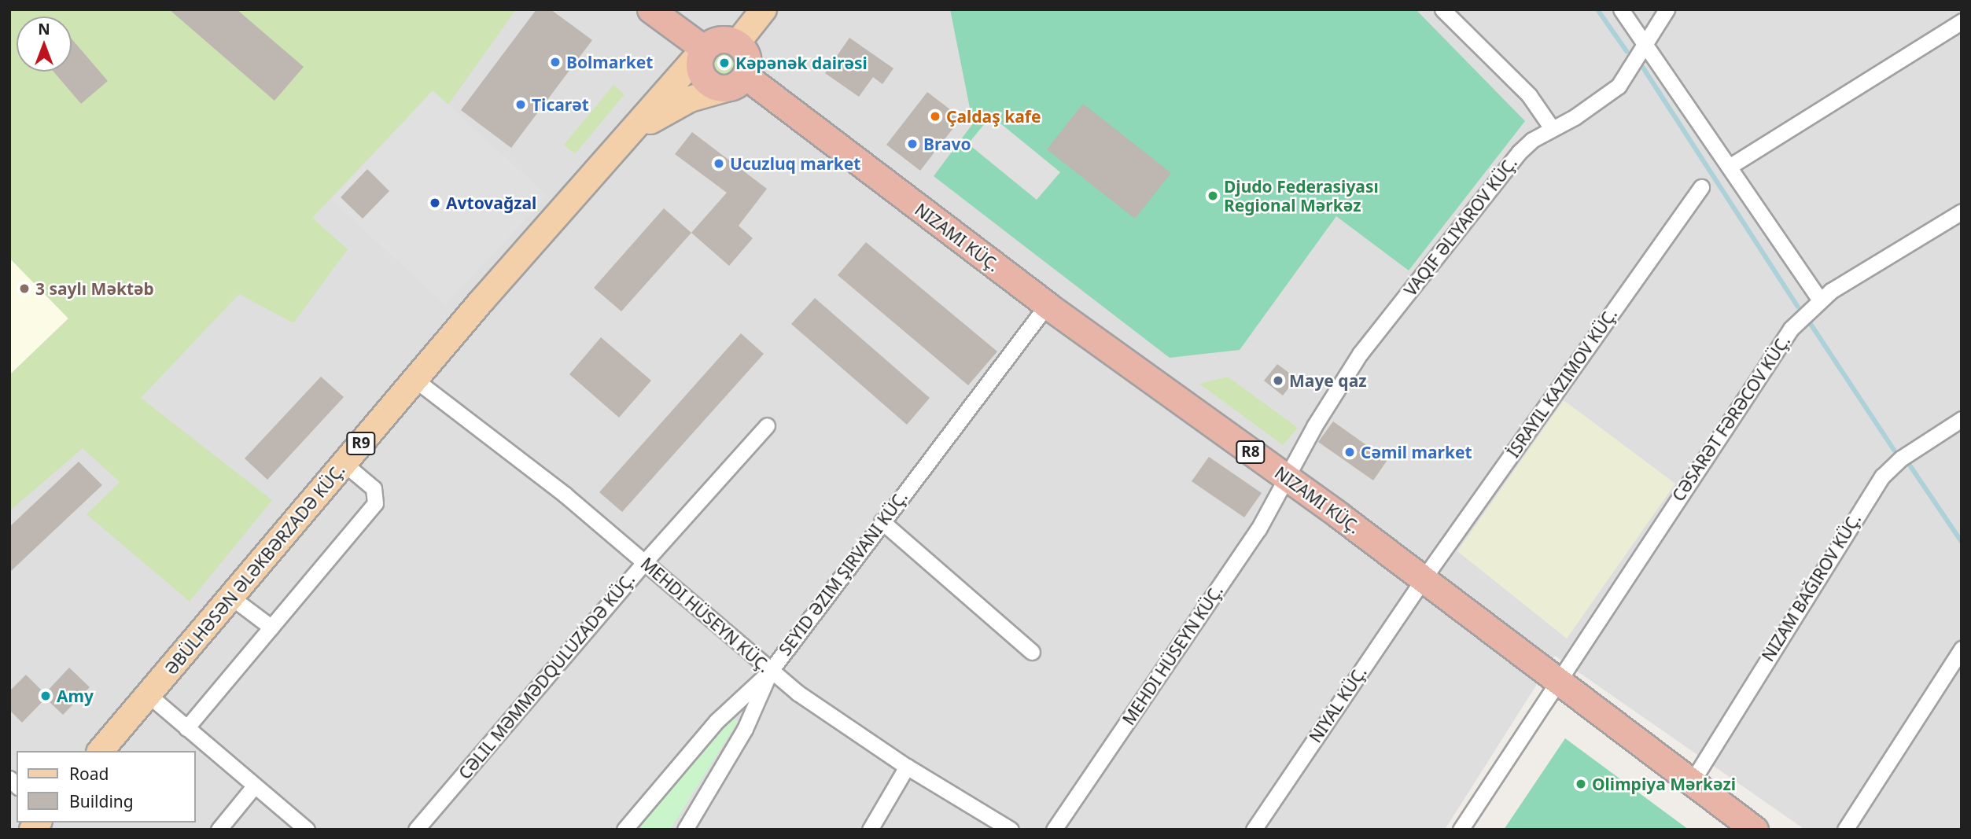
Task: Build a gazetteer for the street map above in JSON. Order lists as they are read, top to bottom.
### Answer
{
  "streets": {
    "highway": ["NIZAMI KÜÇ.", "R8"],
    "main road": ["R9", "ƏBÜLHƏSƏN ƏLƏKBƏRZADƏ KÜÇ."],
    "street": [
      "VAQIF ƏLIYAROV KÜÇ.",
      "CƏSARƏT FƏRƏCOV KÜÇ.",
      "SEYID ƏZIM ŞIRVANI KÜÇ.",
      "MEHDI HÜSEYN KÜÇ.",
      "CƏLIL MƏMMƏDQULUZADƏ KÜÇ.",
      "NIYAL KÜÇ."
    ]
  },
  "crossings": [
    ["VAQIF ƏLIYAROV KÜÇ.", "NIZAMI KÜÇ."],
    ["VAQIF ƏLIYAROV KÜÇ.", "MEHDI HÜSEYN KÜÇ."],
    ["NIZAMI KÜÇ.", "CƏSARƏT FƏRƏCOV KÜÇ."],
    ["NIZAMI KÜÇ.", "SEYID ƏZIM ŞIRVANI KÜÇ."],
    ["NIZAMI KÜÇ.", "MEHDI HÜSEYN KÜÇ."],
    ["NIZAMI KÜÇ.", "NIYAL KÜÇ."],
    ["ƏBÜLHƏSƏN ƏLƏKBƏRZADƏ KÜÇ.", "MEHDI HÜSEYN KÜÇ."],
    ["SEYID ƏZIM ŞIRVANI KÜÇ.", "MEHDI HÜSEYN KÜÇ."],
    ["MEHDI HÜSEYN KÜÇ.", "CƏLIL MƏMMƏDQULUZADƏ KÜÇ."]
  ],
  "places": [
    "Bolmarket",
    "Kəpənək dairəsi",
    "Ticarət",
    "Çaldaş kafe",
    "Bravo",
    "Ucuzluq market",
    "Djudo Federasiyası Regional Mərkəz",
    "Avtovağzal",
    "3 saylı Məktəb",
    "Maye qaz",
    "Cəmil market",
    "Amy",
    "Olimpiya Mərkəzi"
  ],
  "legend": ["Road", "Building"],
  "north": "top"
}
